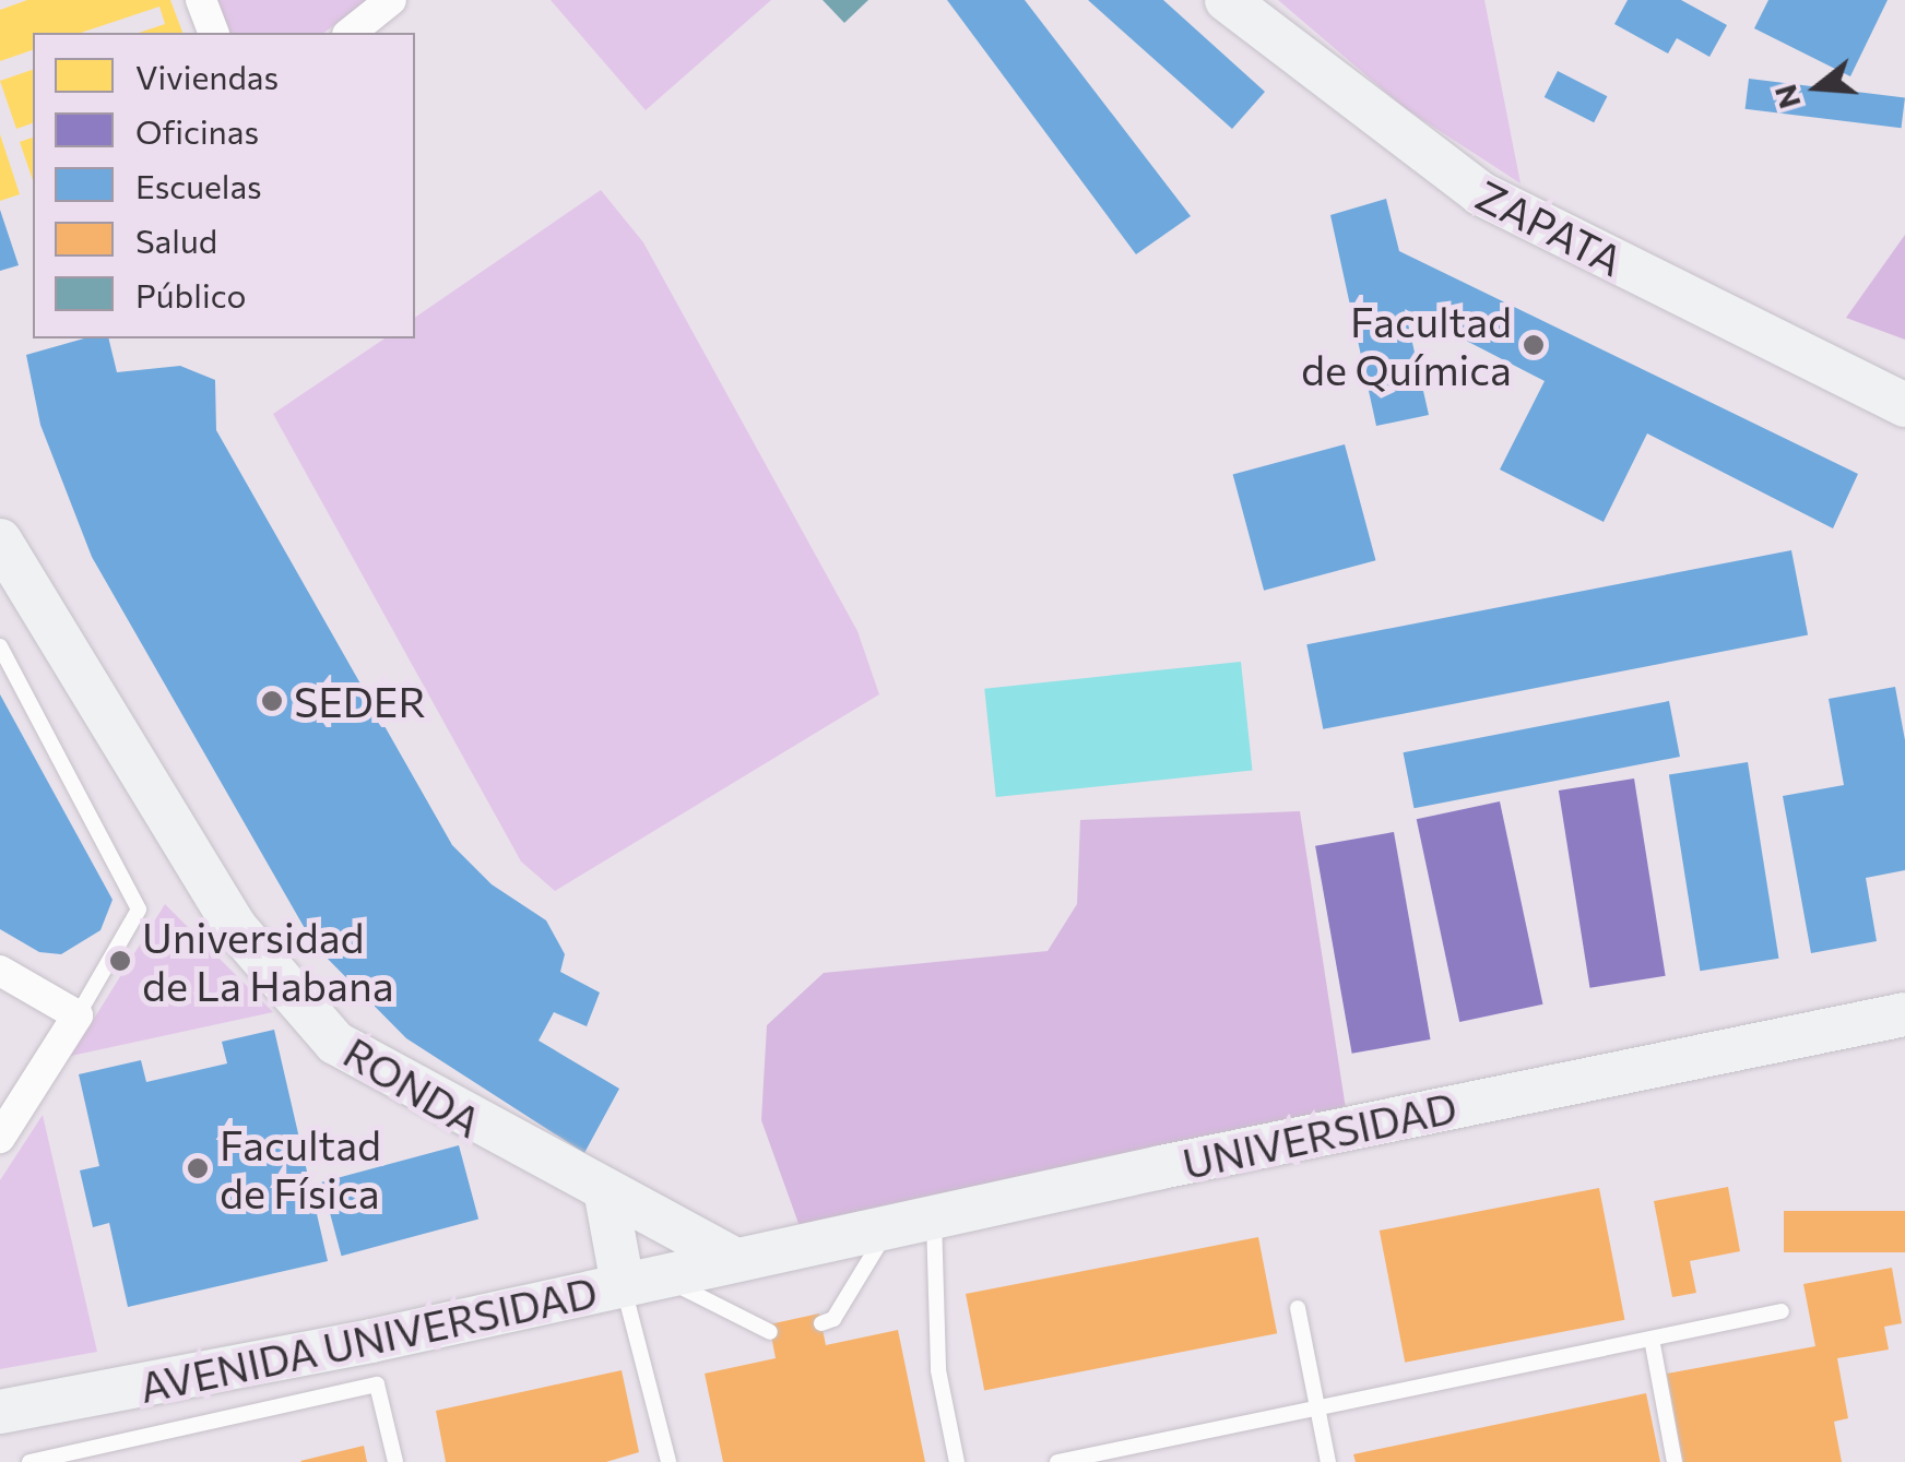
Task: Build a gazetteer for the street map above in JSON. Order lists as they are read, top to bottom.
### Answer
{
  "streets": {
    "main road": [
      "ZAPATA",
      "RONDA",
      "UNIVERSIDAD",
      "AVENIDA UNIVERSIDAD"
    ]
  },
  "crossings": [
    ["RONDA", "UNIVERSIDAD"],
    ["RONDA", "AVENIDA UNIVERSIDAD"],
    ["UNIVERSIDAD", "AVENIDA UNIVERSIDAD"]
  ],
  "places": [
    "Facultad de Química",
    "SEDER",
    "Universidad de La Habana",
    "Facultad de Física"
  ],
  "legend": [
    "Viviendas",
    "Oficinas",
    "Escuelas",
    "Salud",
    "Público"
  ],
  "north": "left"
}
